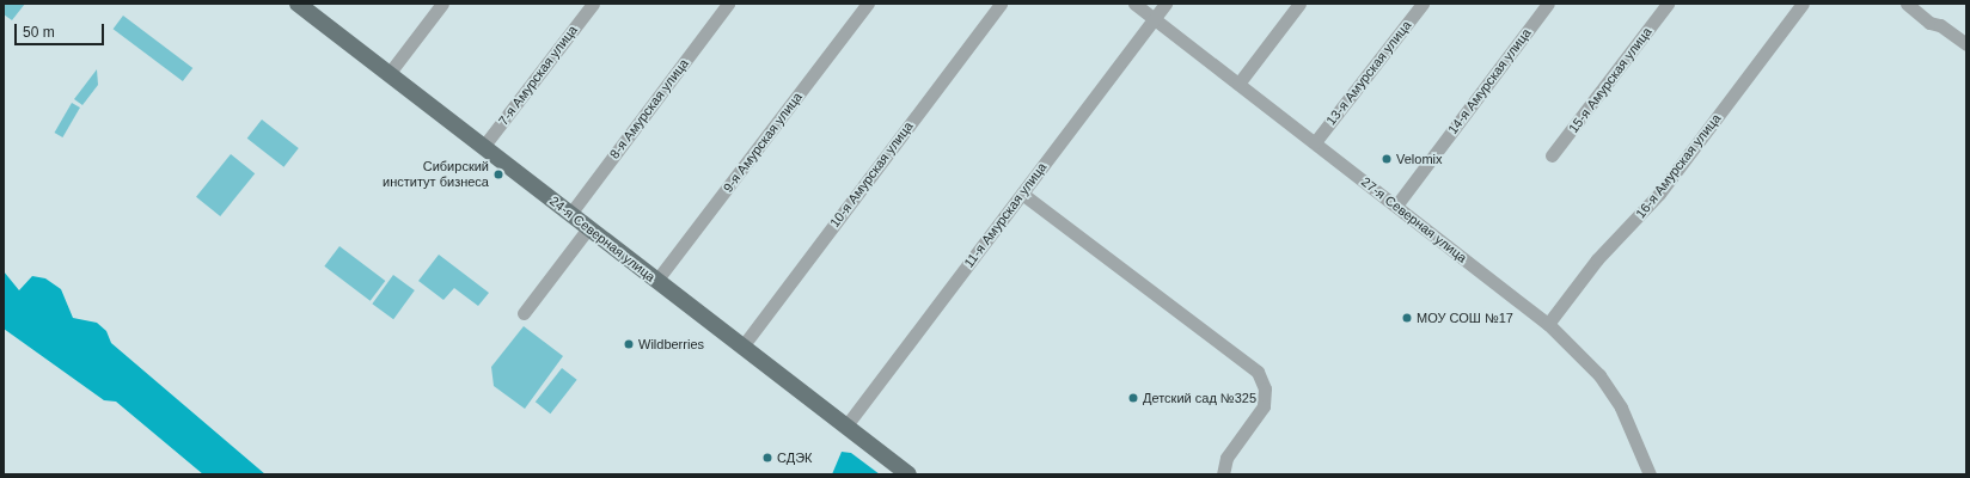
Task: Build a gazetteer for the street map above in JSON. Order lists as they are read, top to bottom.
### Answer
{
  "streets": {
    "main road": ["24-я Северная улица"],
    "street": [
      "13-я Амурская улица",
      "7-я Амурская улица",
      "15-я Амурская улица",
      "14-я Амурская улица",
      "8-я Амурская улица",
      "9-я Амурская улица",
      "16-я Амурская улица",
      "10-я Амурская улица",
      "11-я Амурская улица",
      "27-я Северная улица"
    ]
  },
  "crossings": [
    ["13-я Амурская улица", "27-я Северная улица"],
    ["7-я Амурская улица", "24-я Северная улица"],
    ["14-я Амурская улица", "27-я Северная улица"],
    ["8-я Амурская улица", "24-я Северная улица"],
    ["9-я Амурская улица", "24-я Северная улица"],
    ["16-я Амурская улица", "27-я Северная улица"],
    ["10-я Амурская улица", "24-я Северная улица"],
    ["11-я Амурская улица", "27-я Северная улица"],
    ["11-я Амурская улица", "24-я Северная улица"]
  ],
  "places": [
    "Velomix",
    "Сибирский институт бизнеса",
    "МОУ СОШ №17",
    "Wildberries",
    "Детский сад №325",
    "СДЭК"
  ],
  "scale_bar": "50 m"
}
